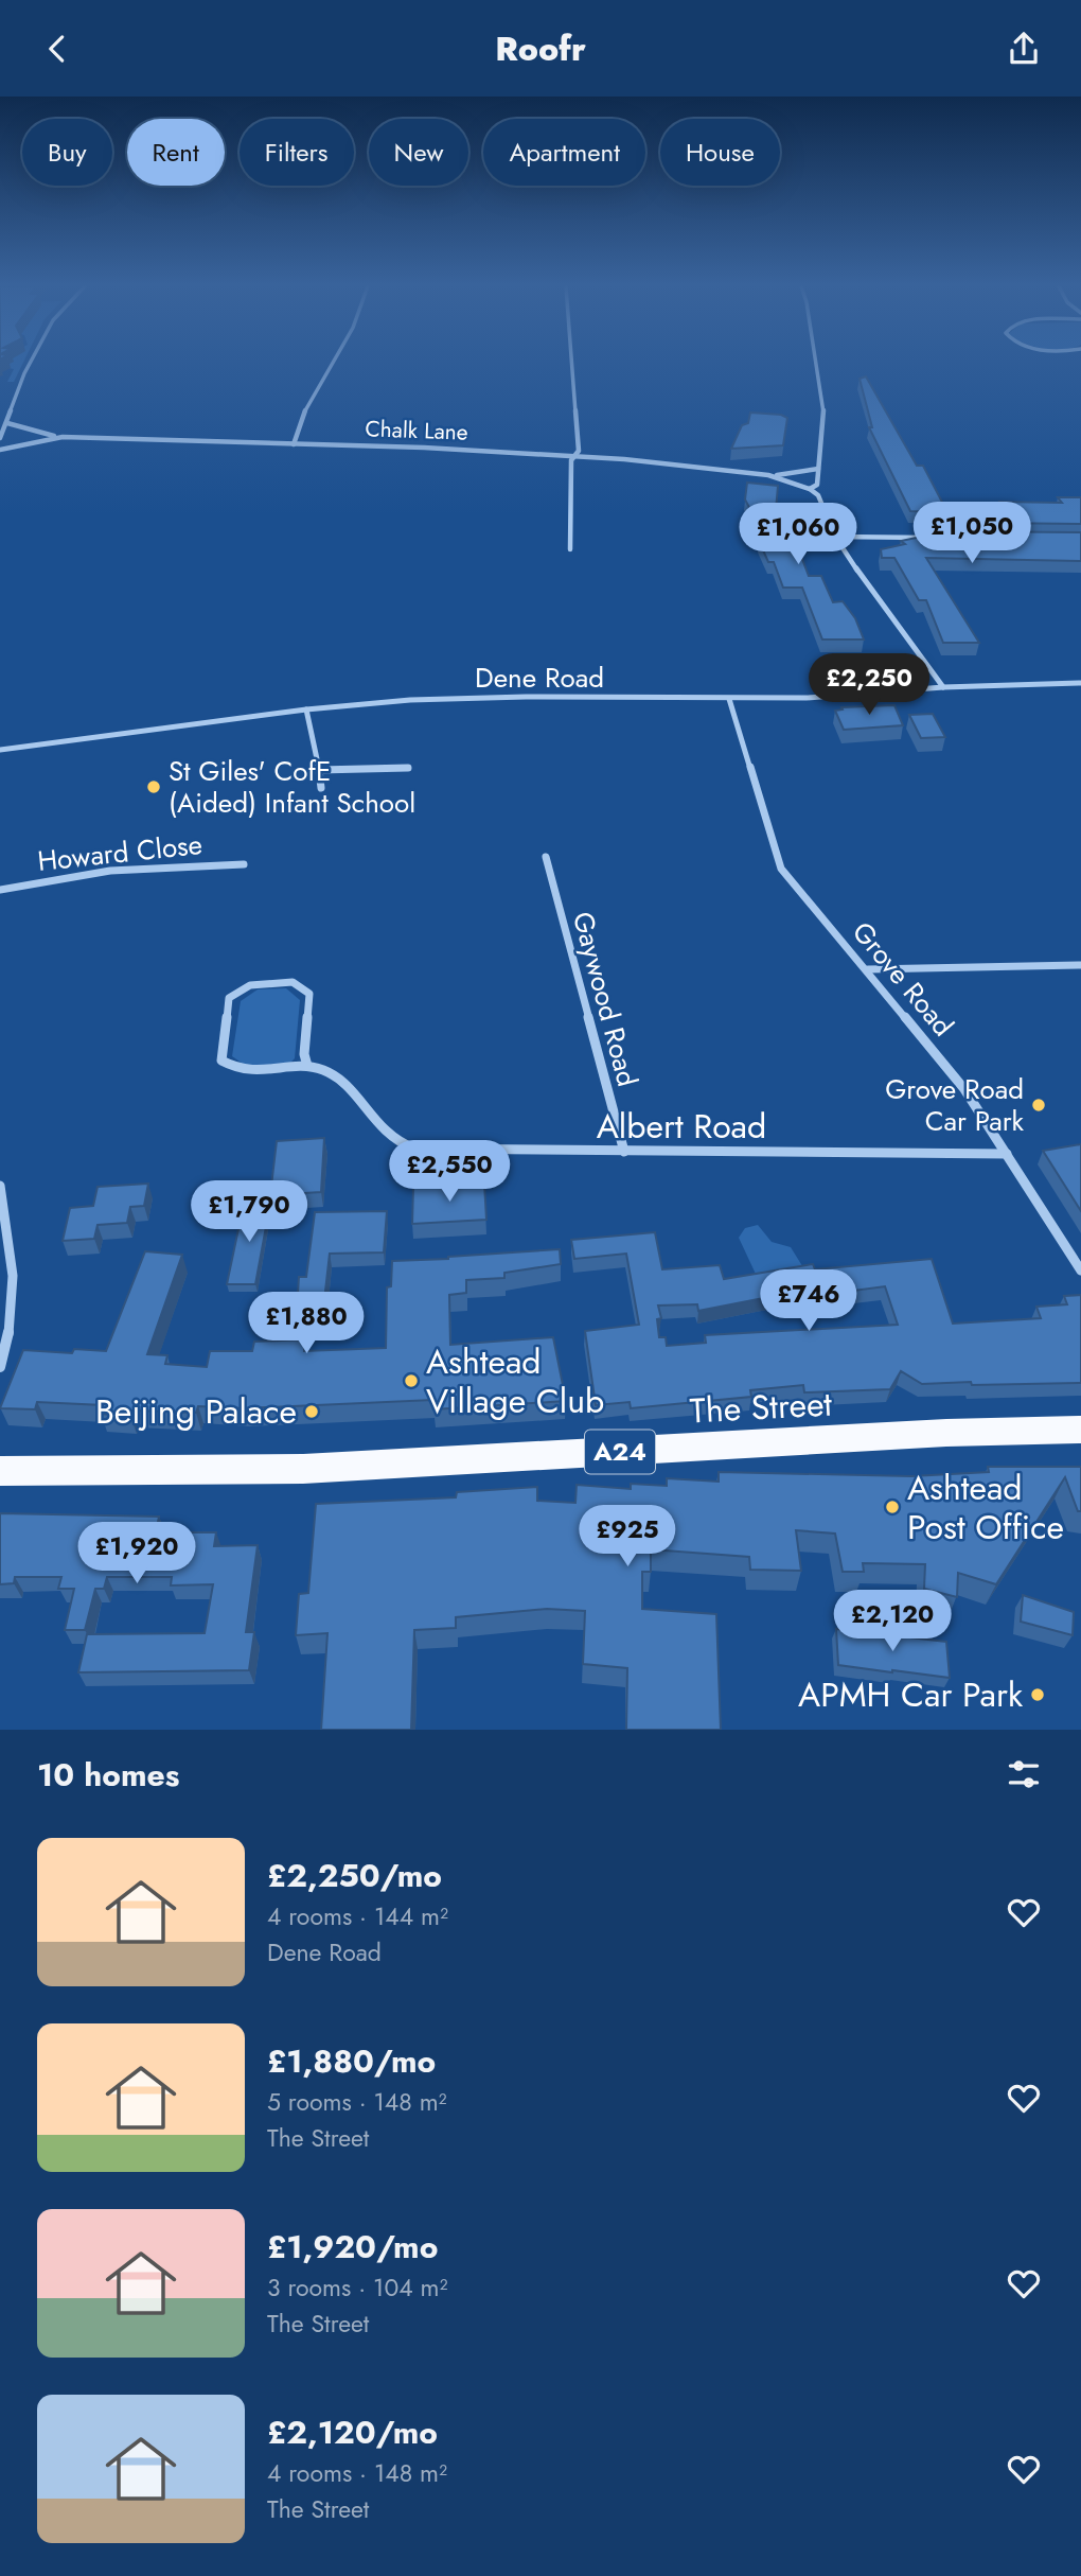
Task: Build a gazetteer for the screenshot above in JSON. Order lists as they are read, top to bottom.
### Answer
{
  "streets": {
    "highway": ["The Street", "A24"],
    "street": [
      "Chalk Lane",
      "Dene Road",
      "Howard Close",
      "Grove Road",
      "Gaywood Road",
      "Albert Road"
    ]
  },
  "crossings": [
    ["Dene Road", "Grove Road"],
    ["Grove Road", "Albert Road"],
    ["Gaywood Road", "Albert Road"]
  ],
  "places": [
    "St Giles' CofE (Aided) Infant School",
    "Grove Road Car Park",
    "Ashtead Village Club",
    "Beijing Palace",
    "Ashtead Post Office",
    "APMH Car Park"
  ],
  "page": {
    "header": "Roofr",
    "chip": [
      "Buy",
      "Rent",
      "Filters",
      "New",
      "Apartment",
      "House"
    ],
    "price": [
      "£1,050",
      "£1,060",
      "£2,250",
      "£2,550",
      "£1,790",
      "£746",
      "£1,880",
      "£925",
      "£1,920",
      "£2,120"
    ],
    "heading": "10 homes",
    "list": [
      {
        "name": "£2,250/mo",
        "note": "4 rooms · 144 m² · Dene Road"
      },
      {
        "name": "£1,880/mo",
        "note": "5 rooms · 148 m² · The Street"
      },
      {
        "name": "£1,920/mo",
        "note": "3 rooms · 104 m² · The Street"
      },
      {
        "name": "£2,120/mo",
        "note": "4 rooms · 148 m² · The Street"
      }
    ]
  }
}
